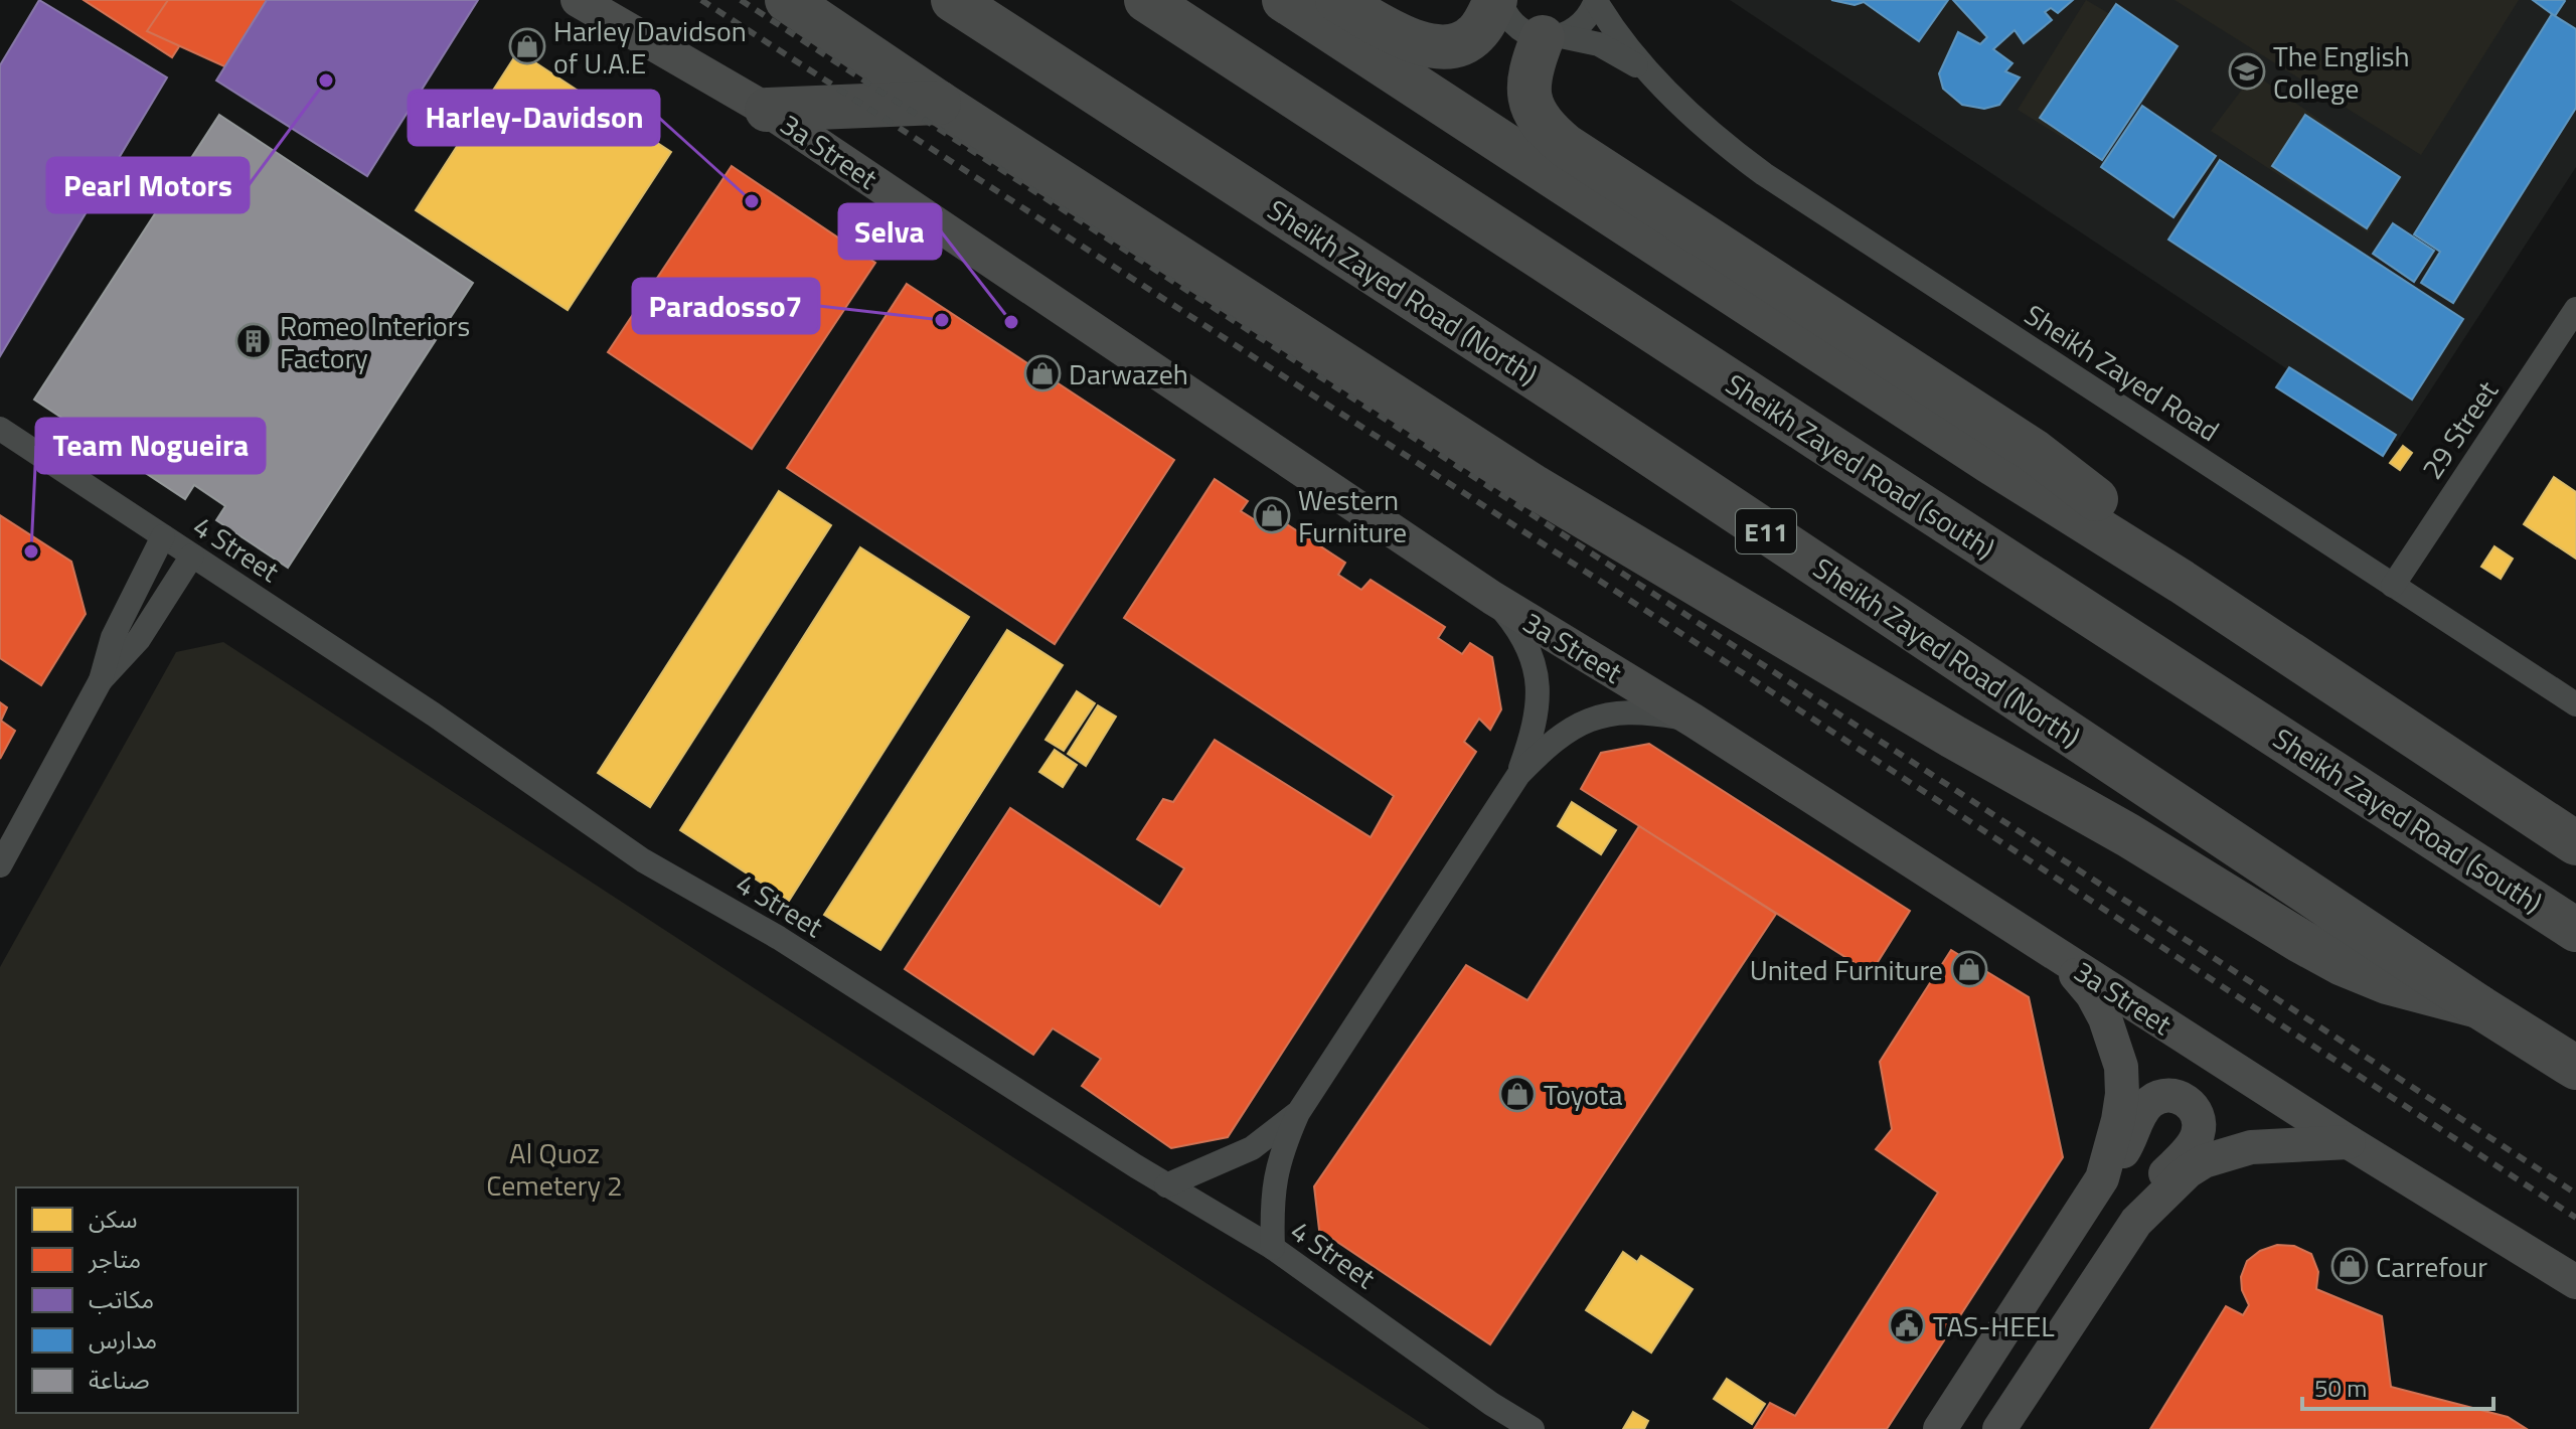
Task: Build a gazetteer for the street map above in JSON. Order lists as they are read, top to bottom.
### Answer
{
  "streets": {
    "highway": ["Sheikh Zayed Road (North)", "Sheikh Zayed Road (south)", "E11"],
    "street": [
      "3a Street",
      "Sheikh Zayed Road",
      "29 Street",
      "4 Street"
    ]
  },
  "crossings": [
    ["Sheikh Zayed Road", "29 Street"]
  ],
  "parks": ["Al Quoz Cemetery 2"],
  "places": {
    "shop": [
      "Harley Davidson of U.A.E",
      "Darwazeh",
      "Western Furniture",
      "United Furniture",
      "Toyota",
      "Carrefour"
    ],
    "school or university": ["The English College"],
    "other": [
      "Pearl Motors",
      "Harley-Davidson",
      "Paradosso7",
      "Selva",
      "Team Nogueira"
    ],
    "building": ["Romeo Interiors Factory"],
    "public building": ["TAS-HEEL"]
  },
  "legend": [
    "سكن",
    "متاجر",
    "مكاتب",
    "مدارس",
    "صناعة"
  ],
  "scale_bar": "50 m"
}
